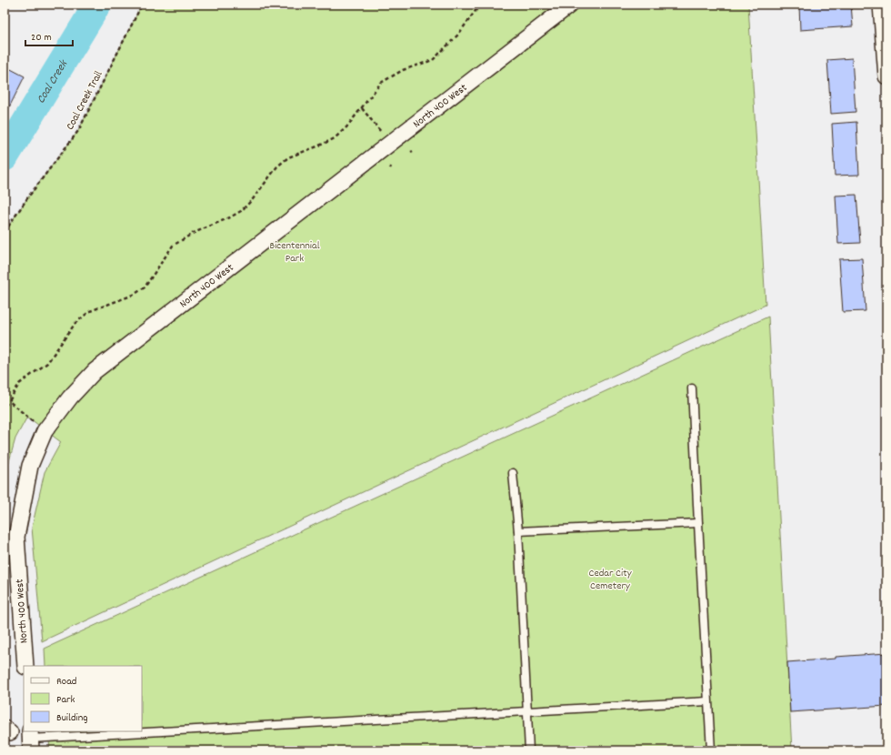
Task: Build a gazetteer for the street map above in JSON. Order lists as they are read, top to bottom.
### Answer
{
  "streets": {
    "street": ["North 400 West"],
    "path": ["Coal Creek Trail"]
  },
  "water": ["Coal Creek"],
  "parks": ["Bicentennial Park", "Cedar City Cemetery"],
  "legend": ["Road", "Park", "Building"],
  "scale_bar": "20 m"
}
